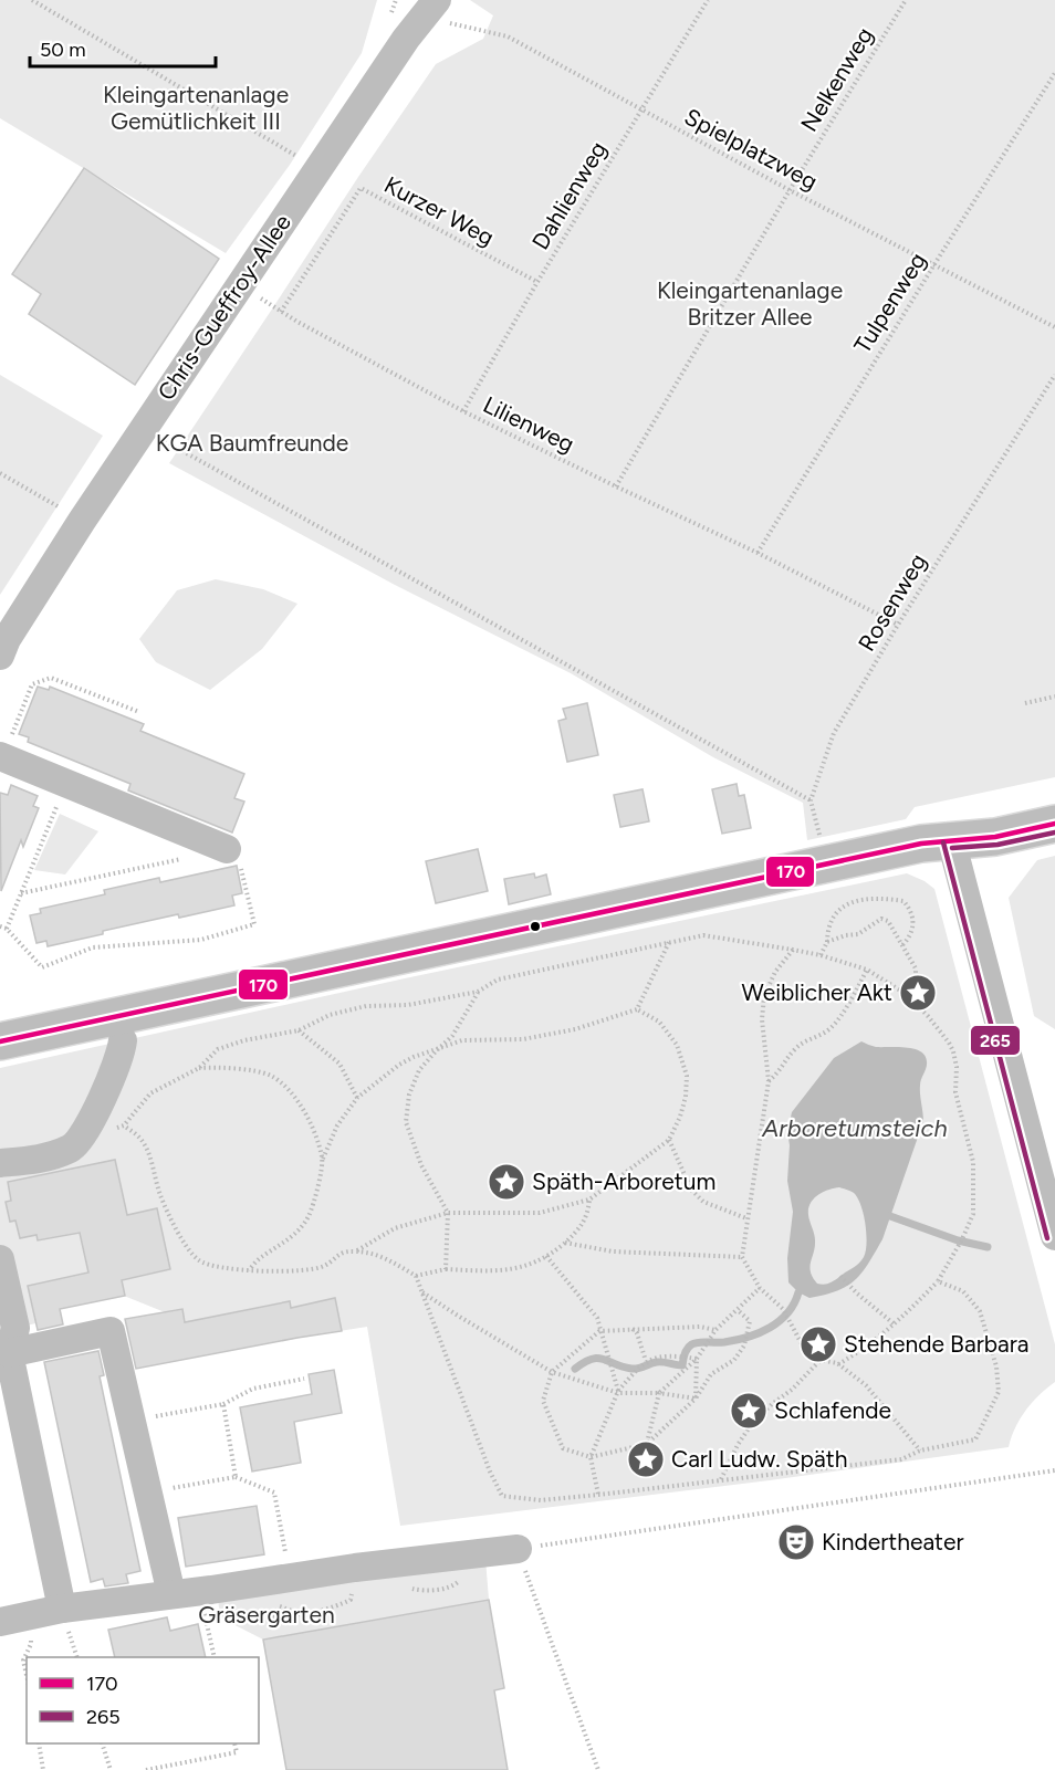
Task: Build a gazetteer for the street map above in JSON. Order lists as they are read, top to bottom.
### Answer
{
  "streets": {
    "street": ["Chris-Gueffroy-Allee"],
    "path": [
      "Nelkenweg",
      "Spielplatzweg",
      "Dahlienweg",
      "Kurzer Weg",
      "Tulpenweg",
      "Lilienweg",
      "Rosenweg"
    ]
  },
  "crossings": [
    ["Nelkenweg", "Spielplatzweg"],
    ["Nelkenweg", "Lilienweg"],
    ["Spielplatzweg", "Dahlienweg"],
    ["Spielplatzweg", "Tulpenweg"],
    ["Spielplatzweg", "Chris-Gueffroy-Allee"],
    ["Dahlienweg", "Kurzer Weg"],
    ["Dahlienweg", "Lilienweg"],
    ["Kurzer Weg", "Lilienweg"],
    ["Tulpenweg", "Lilienweg"],
    ["Lilienweg", "Rosenweg"]
  ],
  "water": ["Arboretumsteich"],
  "parks": [
    "Kleingartenanlage Gemütlichkeit III",
    "Kleingartenanlage Britzer Allee",
    "KGA Baumfreunde",
    "Gräsergarten"
  ],
  "places": {
    "place": [
      "Weiblicher Akt",
      "Späth-Arboretum",
      "Stehende Barbara",
      "Schlafende",
      "Carl Ludw. Späth"
    ],
    "theatre": ["Kindertheater"]
  },
  "lines": ["transit line 170", "transit line 265"],
  "legend": ["170", "265"],
  "scale_bar": "50 m"
}
